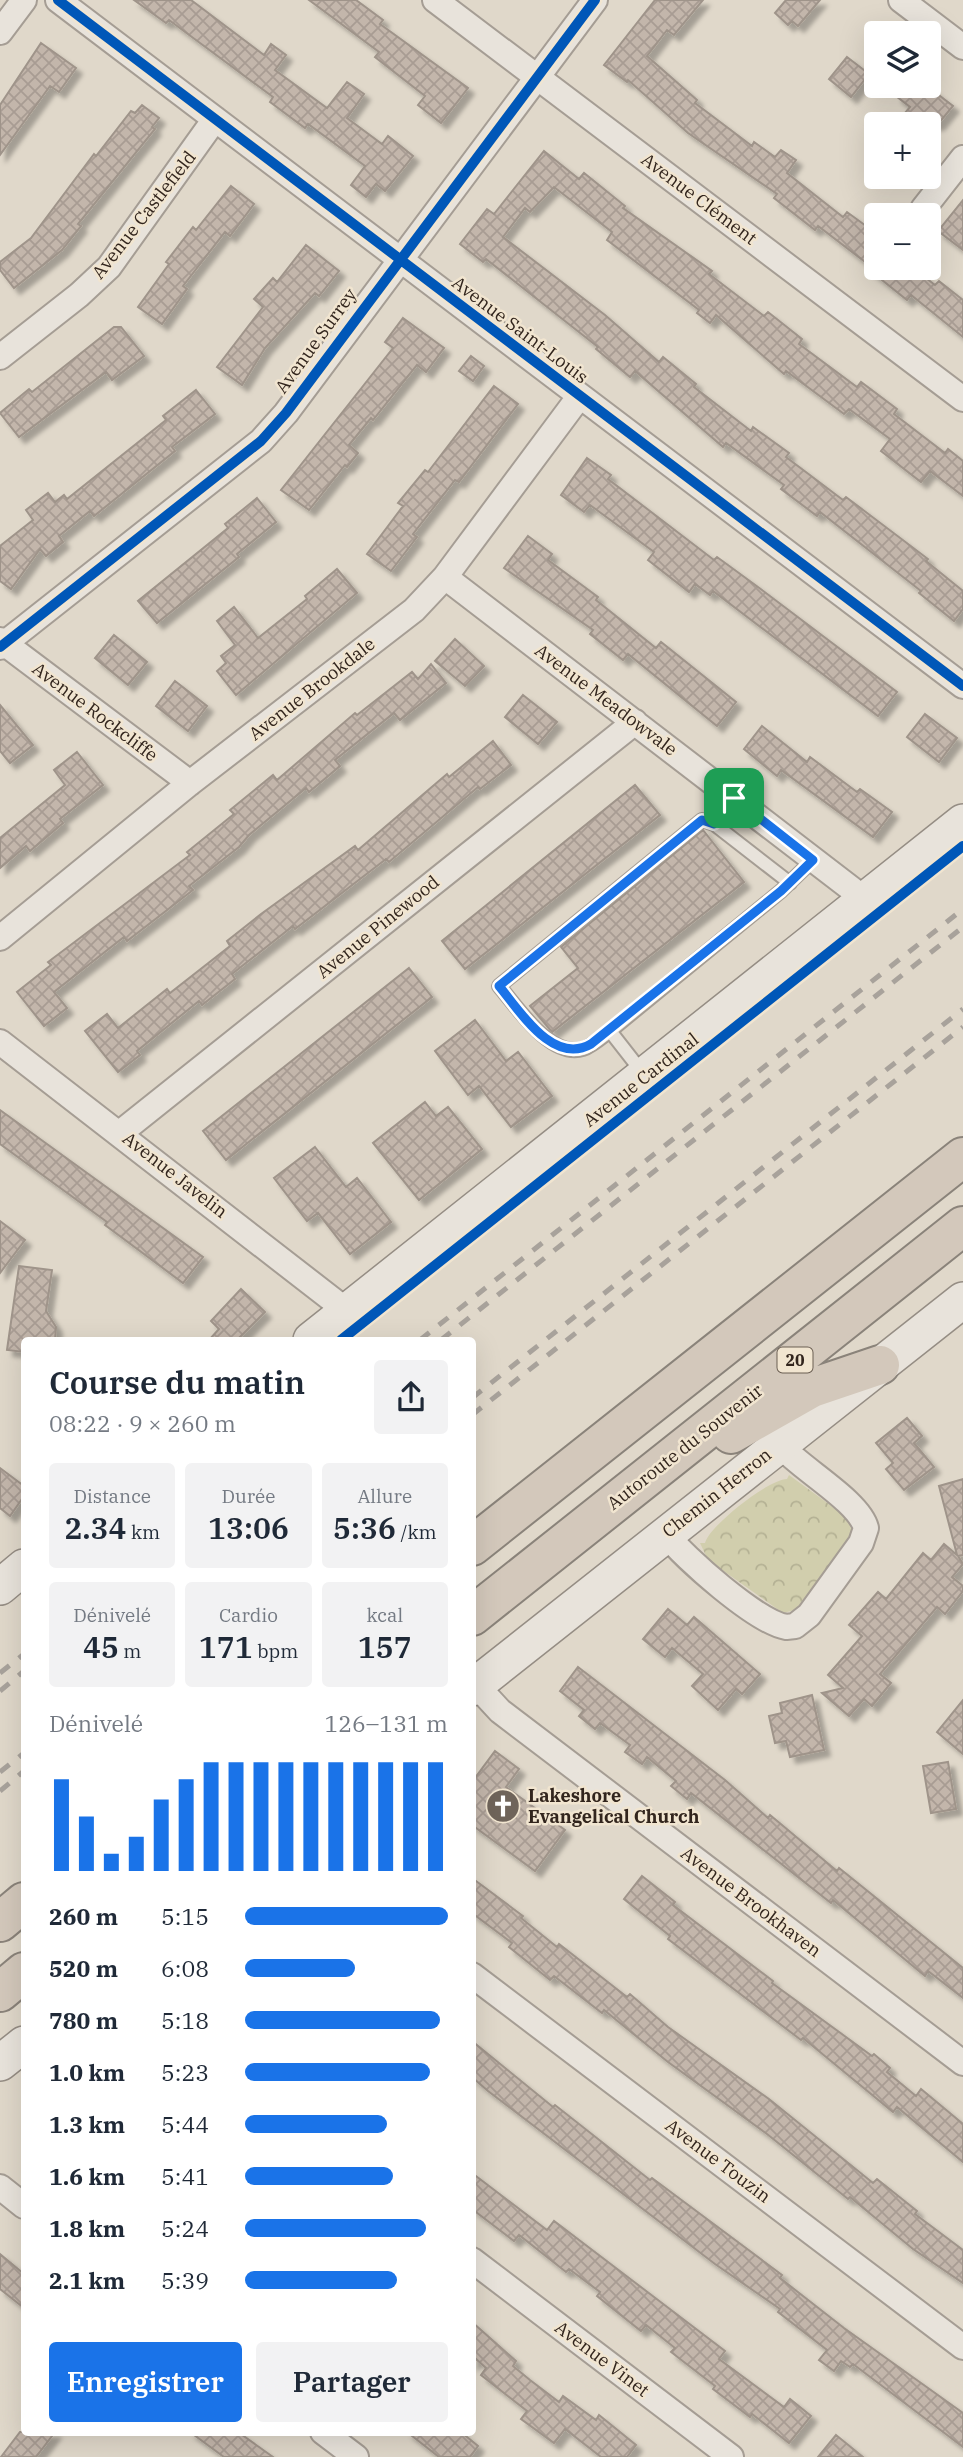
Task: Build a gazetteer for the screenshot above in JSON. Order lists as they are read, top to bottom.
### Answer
{
  "streets": {
    "highway": ["20", "Autoroute du Souvenir"],
    "main road": ["Avenue Cardinal", "Chemin Herron"],
    "street": [
      "Avenue Clément",
      "Avenue Castlefield",
      "Avenue Saint-Louis",
      "Avenue Surrey",
      "Avenue Brookdale",
      "Avenue Meadowvale",
      "Avenue Rockcliffe",
      "Avenue Pinewood",
      "Avenue Javelin",
      "Avenue Brookhaven",
      "Avenue Touzin",
      "Avenue Vinet"
    ]
  },
  "crossings": [
    ["Avenue Clément", "Avenue Surrey"],
    ["Avenue Castlefield", "Avenue Saint-Louis"],
    ["Avenue Saint-Louis", "Avenue Surrey"],
    ["Avenue Saint-Louis", "Avenue Brookdale"],
    ["Avenue Surrey", "Avenue Rockcliffe"],
    ["Avenue Brookdale", "Avenue Meadowvale"],
    ["Avenue Brookdale", "Avenue Rockcliffe"],
    ["Avenue Meadowvale", "Avenue Pinewood"],
    ["Avenue Meadowvale", "Avenue Cardinal"],
    ["Avenue Pinewood", "Avenue Javelin"],
    ["Avenue Cardinal", "Avenue Javelin"]
  ],
  "places": {
    "church": ["Lakeshore Evangelical Church"]
  },
  "page": {
    "map_buttons": ["+", "−"],
    "heading": ["Course du matin", "08:22 · 9 × 260 m"],
    "stats": [
      ["Distance", "2.34 km"],
      ["Durée", "13:06"],
      ["Allure", "5:36 /km"],
      ["Dénivelé", "45 m"],
      ["Cardio", "171 bpm"],
      ["kcal", "157"]
    ],
    "chart": ["Dénivelé", "126–131 m"],
    "list": [
      {
        "name": "260 m",
        "note": "5:15"
      },
      {
        "name": "520 m",
        "note": "6:08"
      },
      {
        "name": "780 m",
        "note": "5:18"
      },
      {
        "name": "1.0 km",
        "note": "5:23"
      },
      {
        "name": "1.3 km",
        "note": "5:44"
      },
      {
        "name": "1.6 km",
        "note": "5:41"
      },
      {
        "name": "1.8 km",
        "note": "5:24"
      },
      {
        "name": "2.1 km",
        "note": "5:39"
      }
    ],
    "buttons": ["Enregistrer", "Partager"]
  }
}
